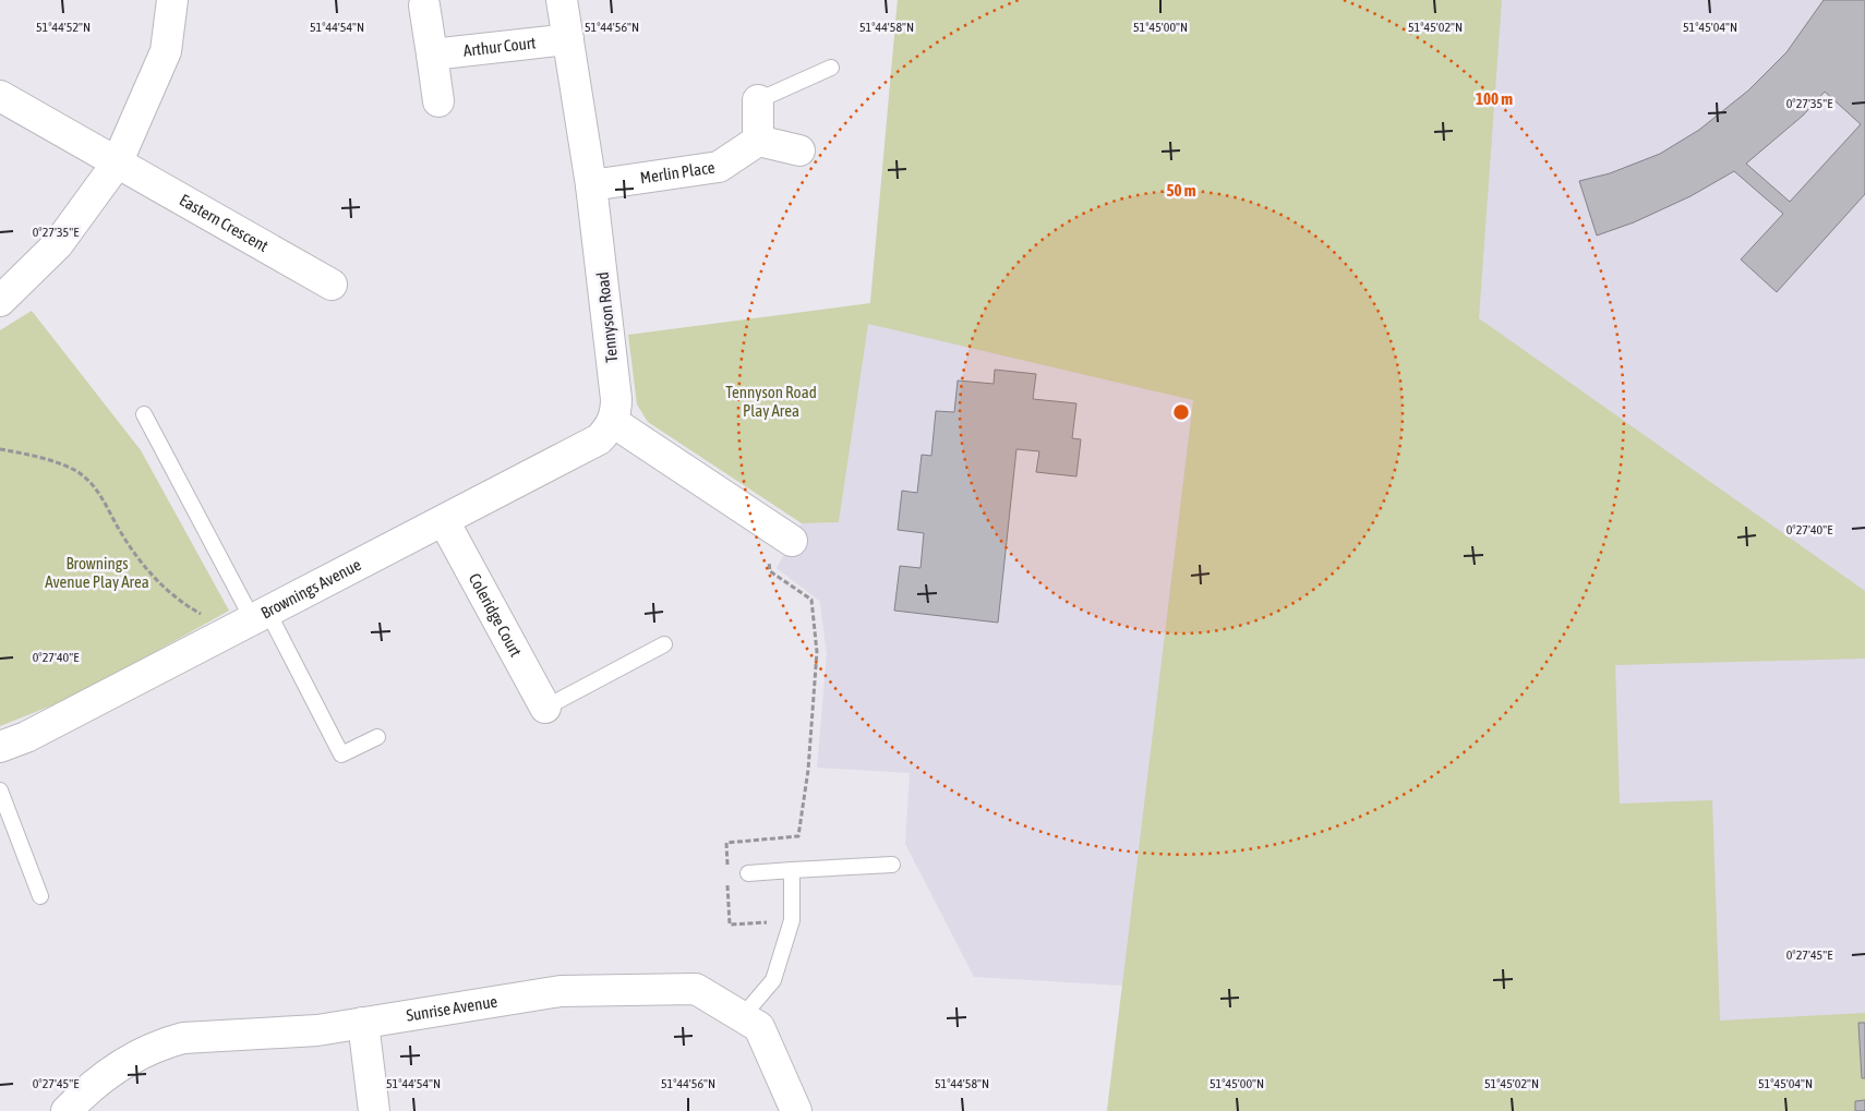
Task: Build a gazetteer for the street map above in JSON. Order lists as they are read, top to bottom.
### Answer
{
  "streets": {
    "street": [
      "Arthur Court",
      "Merlin Place",
      "Eastern Crescent",
      "Tennyson Road",
      "Brownings Avenue",
      "Coleridge Court",
      "Sunrise Avenue"
    ]
  },
  "crossings": [
    ["Arthur Court", "Tennyson Road"],
    ["Merlin Place", "Tennyson Road"],
    ["Tennyson Road", "Brownings Avenue"],
    ["Brownings Avenue", "Coleridge Court"]
  ],
  "parks": ["Tennyson Road Play Area", "Brownings Avenue Play Area"],
  "coordinates": [
    "51°44'52\"N",
    "51°44'54\"N",
    "51°44'56\"N",
    "51°44'58\"N",
    "51°45'00\"N",
    "51°45'02\"N",
    "51°45'04\"N",
    "0°27'35\"E",
    "0°27'40\"E",
    "0°27'45\"E"
  ],
  "rings": ["100 m", "50 m"]
}
